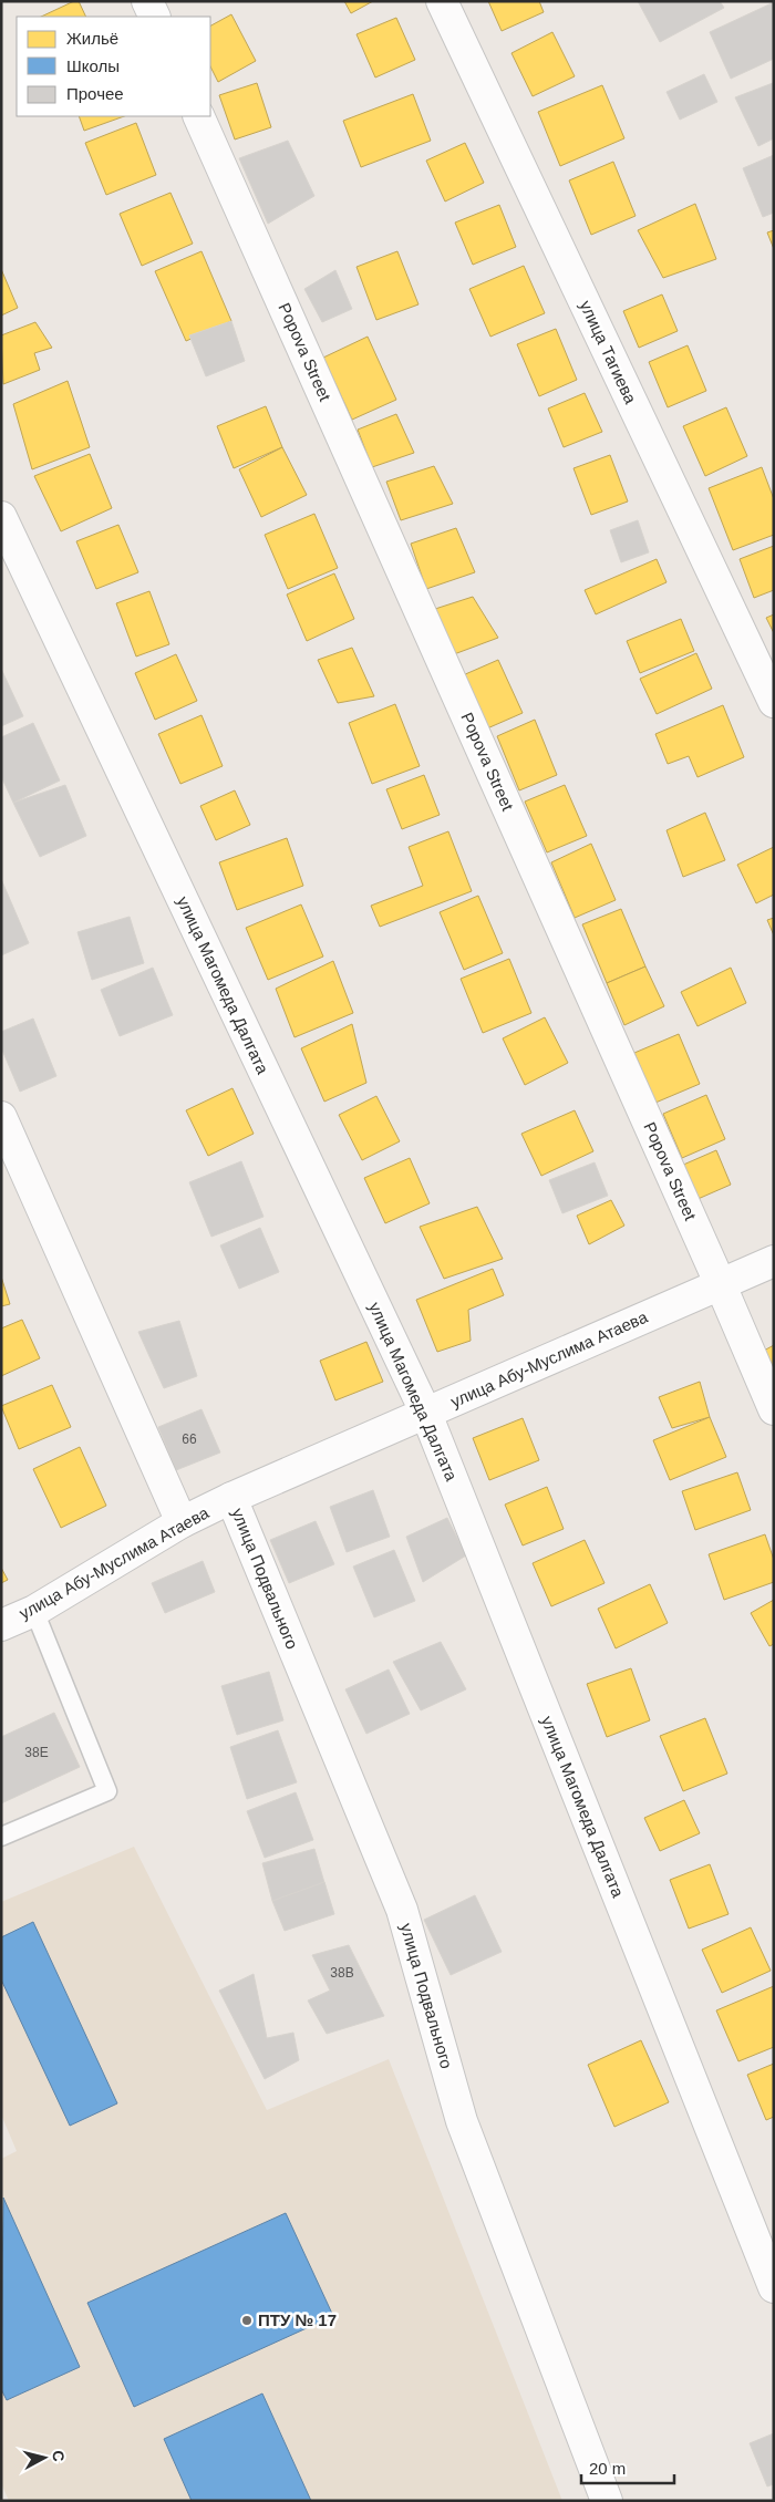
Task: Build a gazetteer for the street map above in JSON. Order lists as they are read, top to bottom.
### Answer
{
  "streets": {
    "street": [
      "Popova Street",
      "улица Тагиева",
      "улица Магомеда Далгата",
      "улица Абу-Муслима Атаева",
      "улица Подвального"
    ]
  },
  "crossings": [
    ["Popova Street", "улица Абу-Муслима Атаева"],
    ["улица Магомеда Далгата", "улица Абу-Муслима Атаева"],
    ["улица Абу-Муслима Атаева", "улица Подвального"]
  ],
  "places": ["ПТУ № 17"],
  "house_numbers": ["66", "38Е", "38В"],
  "legend": ["Жильё", "Школы", "Прочее"],
  "scale_bar": "20 m",
  "north": "right"
}
